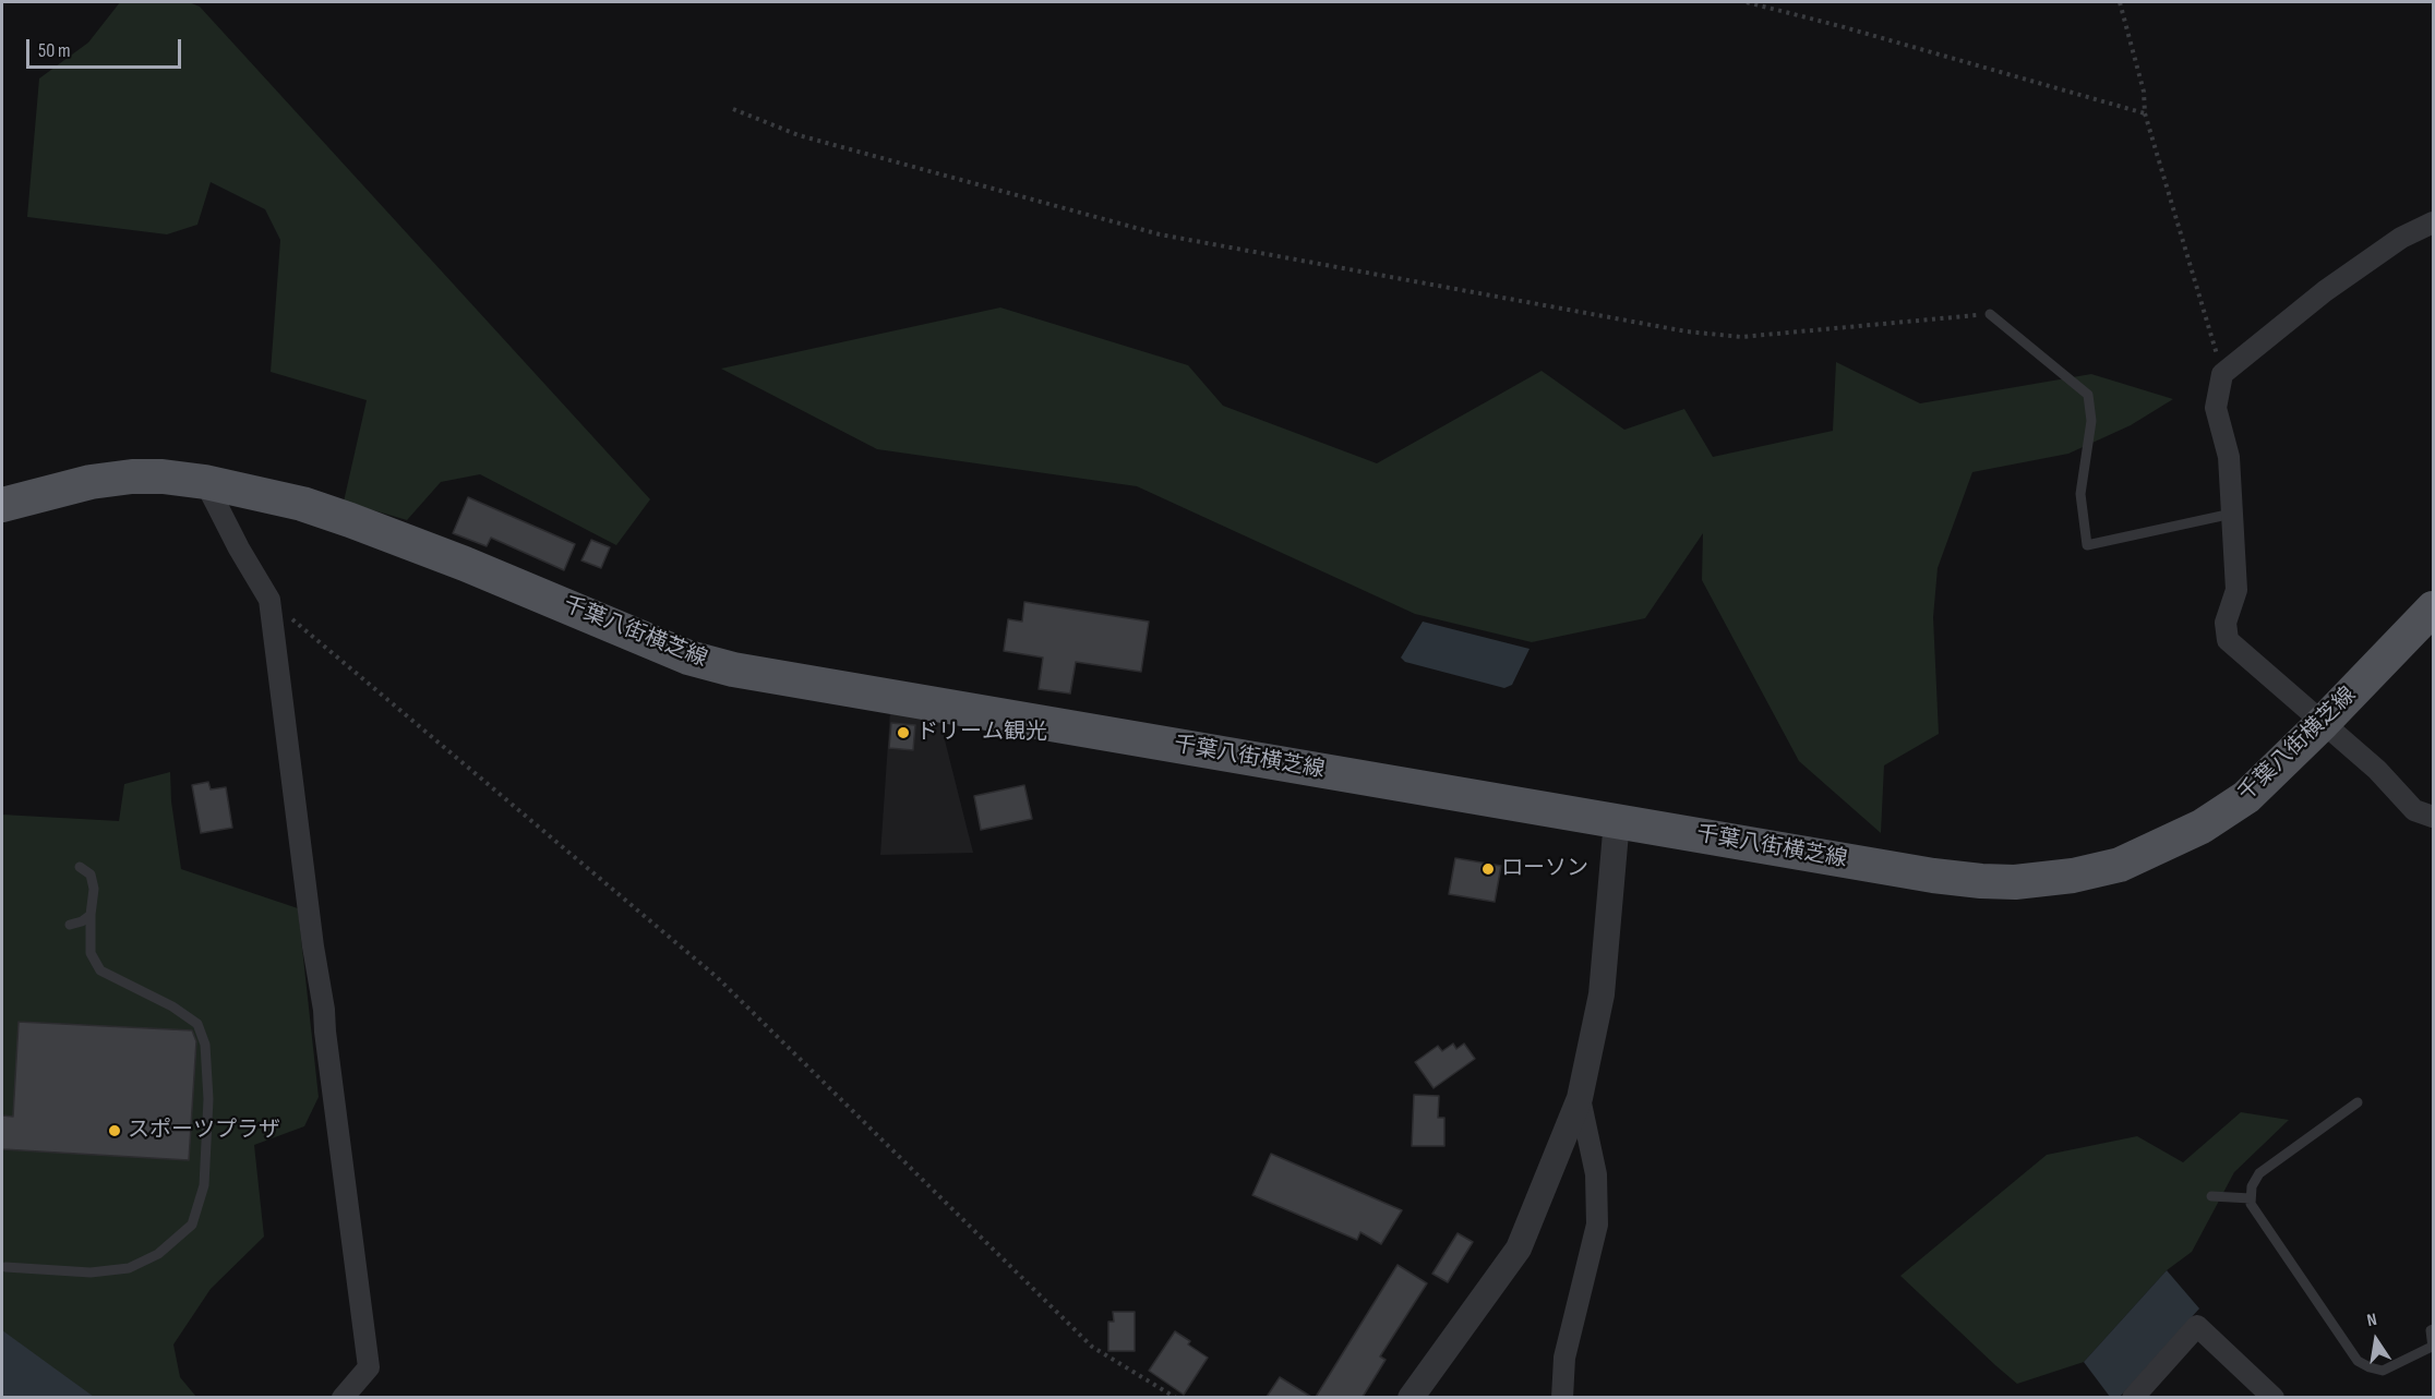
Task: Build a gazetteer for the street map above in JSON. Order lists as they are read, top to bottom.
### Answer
{
  "streets": {
    "main road": ["千葉八街横芝線"]
  },
  "places": ["ドリーム観光", "ローソン", "スポーツプラザ"],
  "scale_bar": "50 m",
  "north": "top"
}
